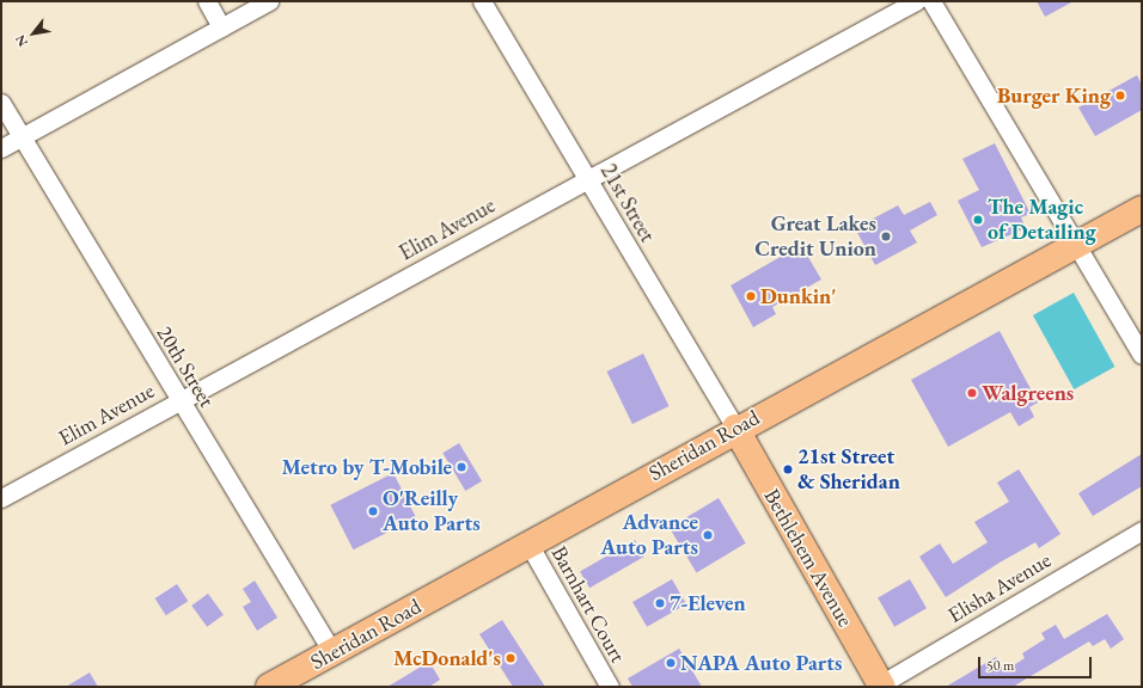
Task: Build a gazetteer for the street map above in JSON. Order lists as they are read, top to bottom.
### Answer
{
  "streets": {
    "main road": ["Sheridan Road", "Bethlehem Avenue"],
    "street": [
      "21st Street",
      "Elim Avenue",
      "20th Street",
      "Elisha Avenue",
      "Barnhart Court"
    ]
  },
  "crossings": [
    ["21st Street", "Elim Avenue"],
    ["21st Street", "Sheridan Road"],
    ["21st Street", "Bethlehem Avenue"],
    ["Elim Avenue", "20th Street"],
    ["20th Street", "Sheridan Road"],
    ["Sheridan Road", "Bethlehem Avenue"],
    ["Sheridan Road", "Barnhart Court"],
    ["Bethlehem Avenue", "Elisha Avenue"]
  ],
  "places": [
    "Burger King",
    "The Magic of Detailing",
    "Great Lakes Credit Union",
    "Dunkin'",
    "Walgreens",
    "Metro by T-Mobile",
    "21st Street & Sheridan",
    "O'Reilly Auto Parts",
    "Advance Auto Parts",
    "7-Eleven",
    "McDonald's",
    "NAPA Auto Parts"
  ],
  "scale_bar": "50 m",
  "north": "bottom left"
}
